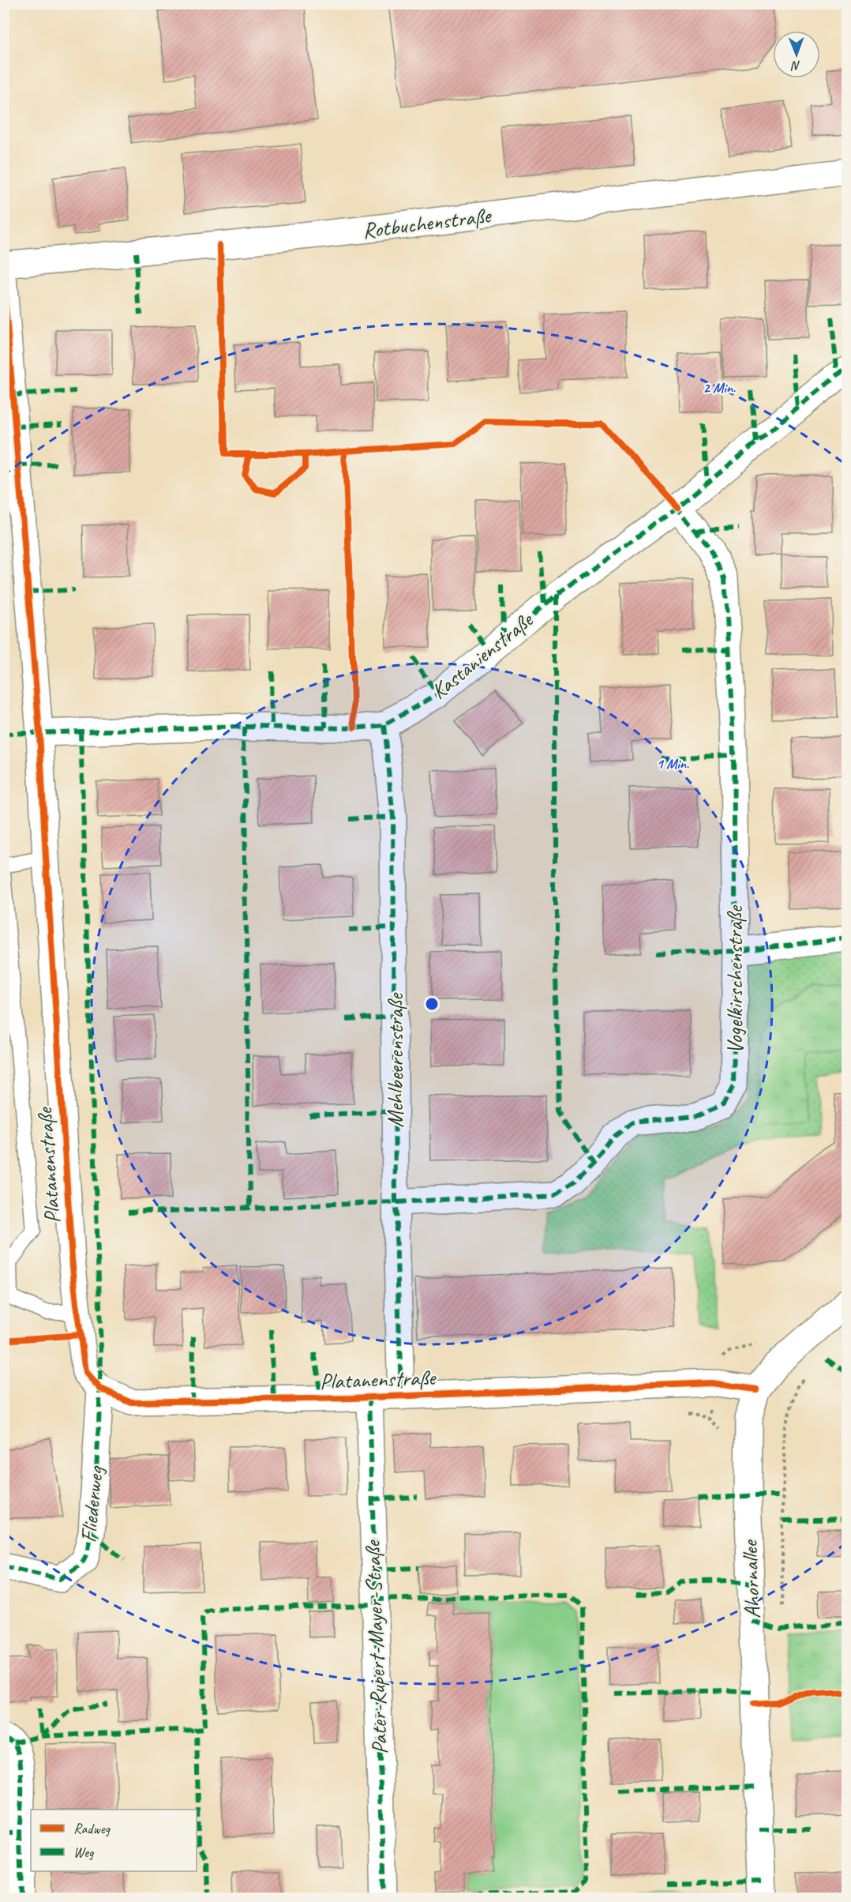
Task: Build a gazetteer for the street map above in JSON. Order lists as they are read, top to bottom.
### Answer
{
  "streets": {
    "street": [
      "Rotbuchenstraße",
      "Kastanienstraße",
      "Vogelkirschenstraße",
      "Mehlbeerenstraße",
      "Platanenstraße",
      "Fliederweg",
      "Ahornallee",
      "Pater-Rupert-Mayer-Straße"
    ]
  },
  "crossings": [
    ["Kastanienstraße", "Vogelkirschenstraße"],
    ["Kastanienstraße", "Mehlbeerenstraße"],
    ["Kastanienstraße", "Platanenstraße"],
    ["Vogelkirschenstraße", "Mehlbeerenstraße"],
    ["Mehlbeerenstraße", "Platanenstraße"],
    ["Platanenstraße", "Fliederweg"],
    ["Platanenstraße", "Ahornallee"],
    ["Platanenstraße", "Pater-Rupert-Mayer-Straße"]
  ],
  "legend": ["Radweg", "Weg"],
  "north": "bottom",
  "rings": ["2 Min.", "1 Min."]
}
